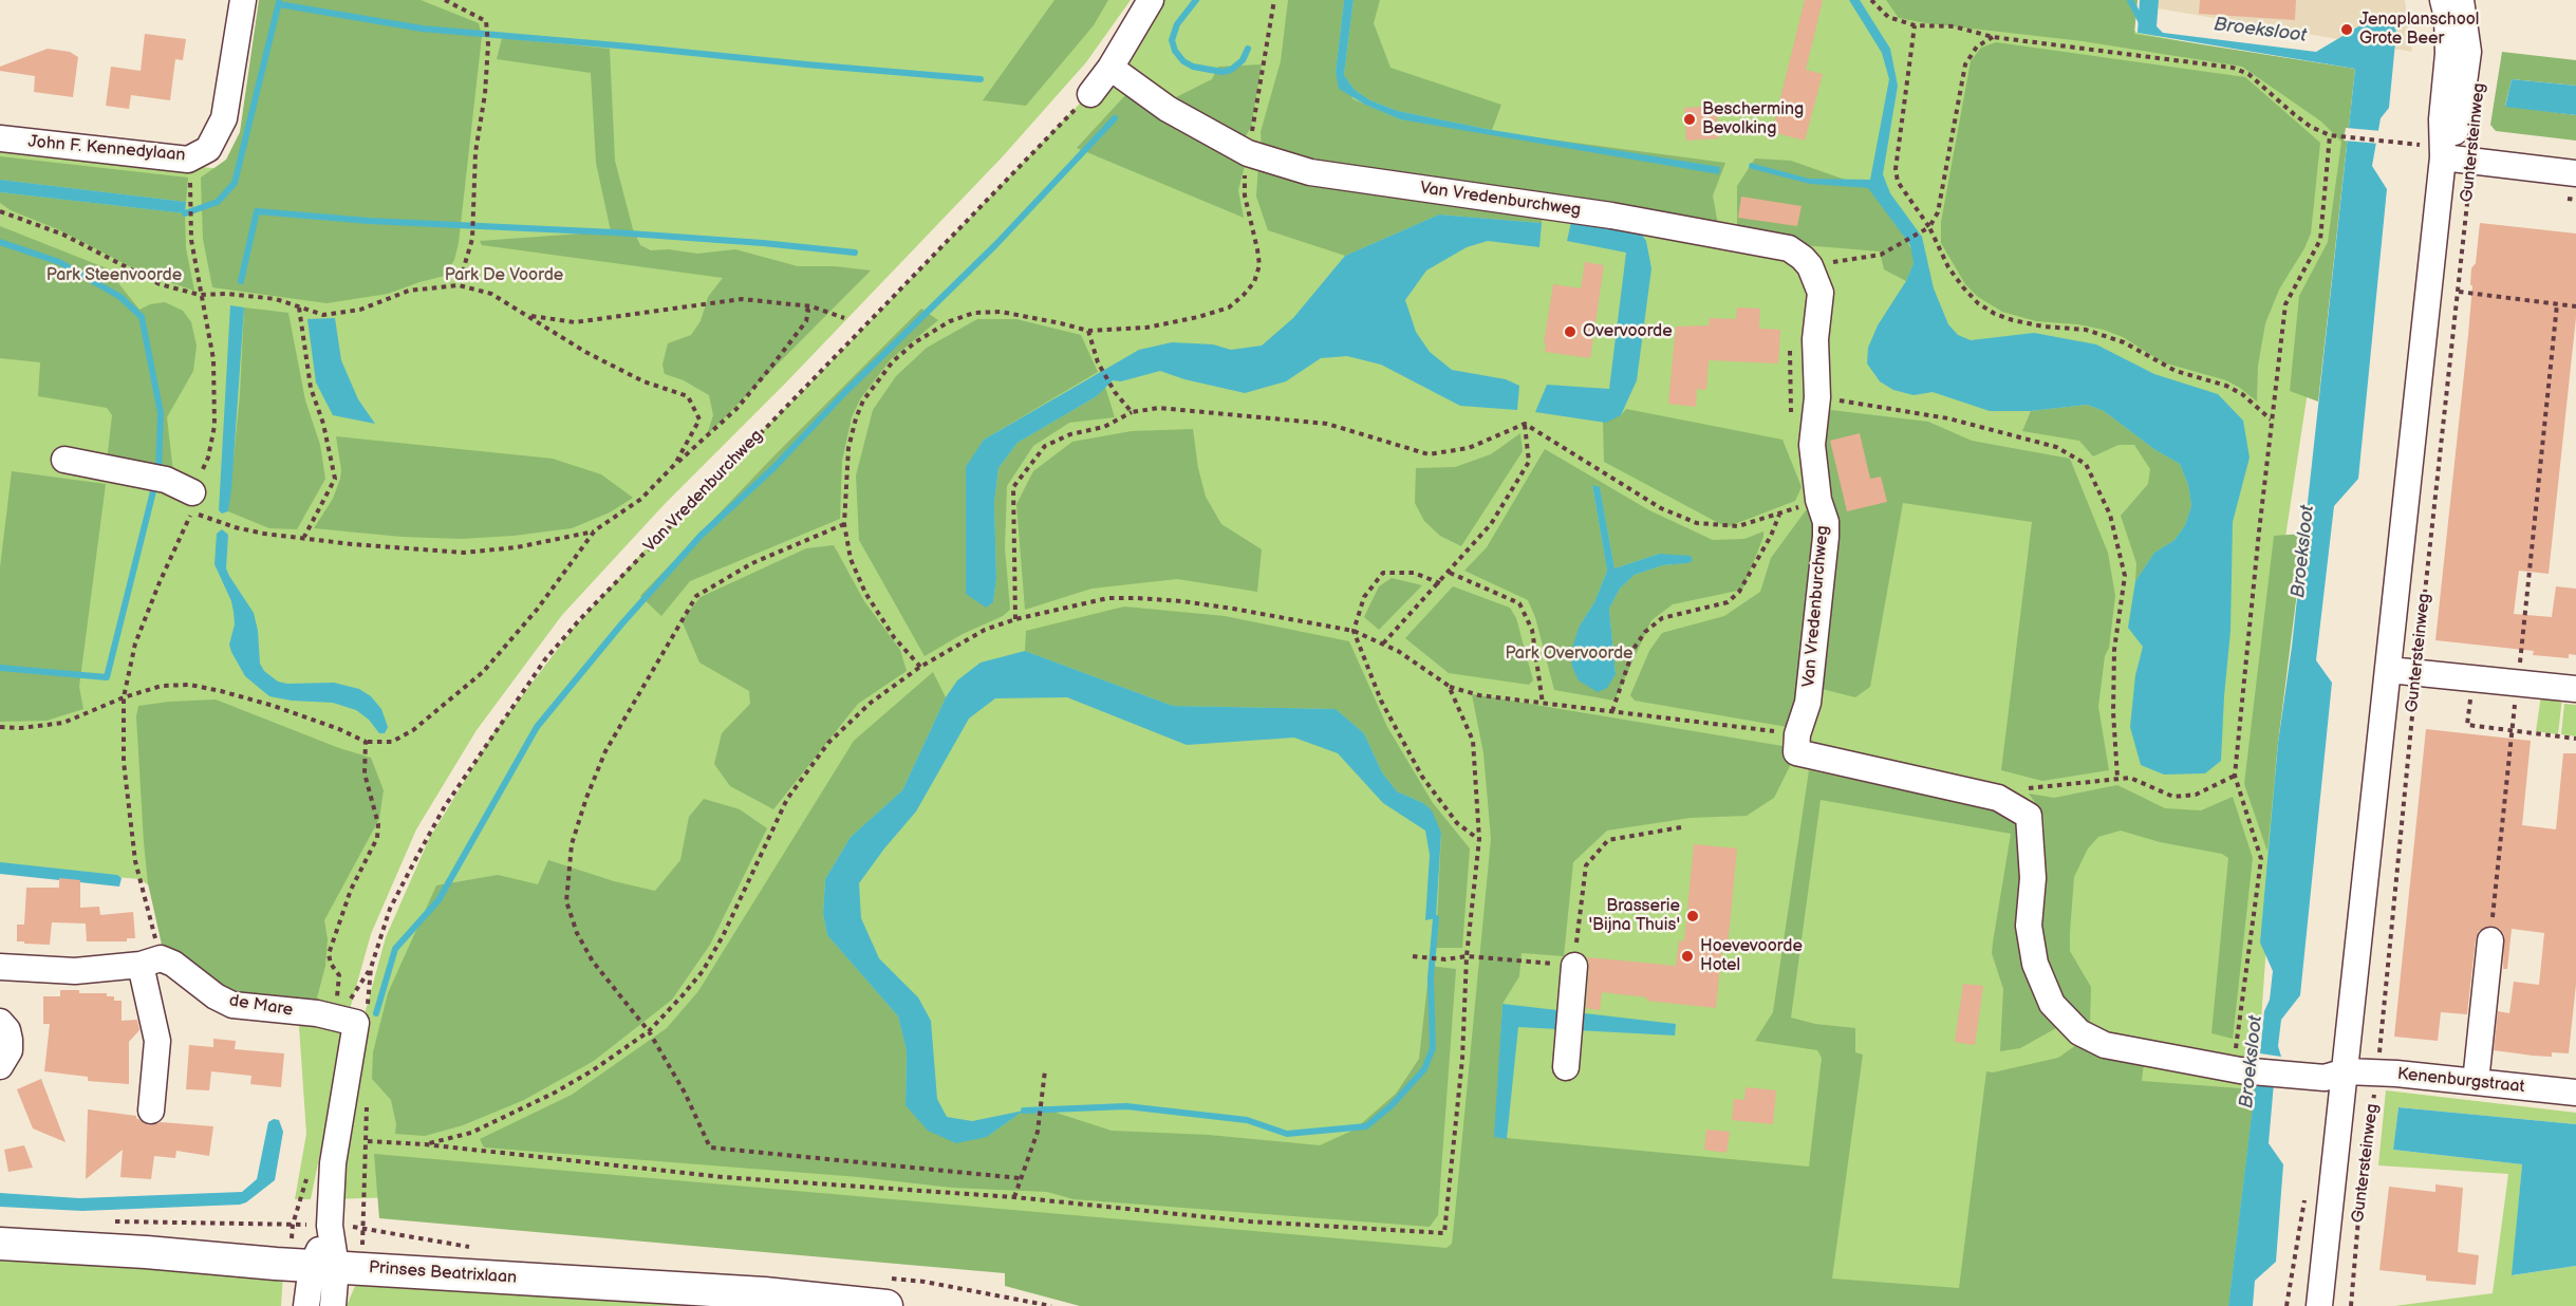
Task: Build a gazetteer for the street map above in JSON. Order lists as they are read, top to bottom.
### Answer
{
  "streets": {
    "main road": ["Prinses Beatrixlaan"],
    "street": [
      "Guntersteinweg",
      "John F. Kennedylaan",
      "Van Vredenburchweg",
      "de Mare",
      "Kenenburgstraat"
    ]
  },
  "crossings": [
    ["Guntersteinweg", "Kenenburgstraat"],
    ["Van Vredenburchweg", "de Mare"]
  ],
  "water": ["Broeksloot"],
  "parks": ["Park Steenvoorde", "Park De Voorde", "Park Overvoorde"],
  "places": [
    "Jenaplanschool Grote Beer",
    "Bescherming Bevolking",
    "Overvoorde",
    "Brasserie 'Bijna Thuis'",
    "Hoevevoorde Hotel"
  ]
}
